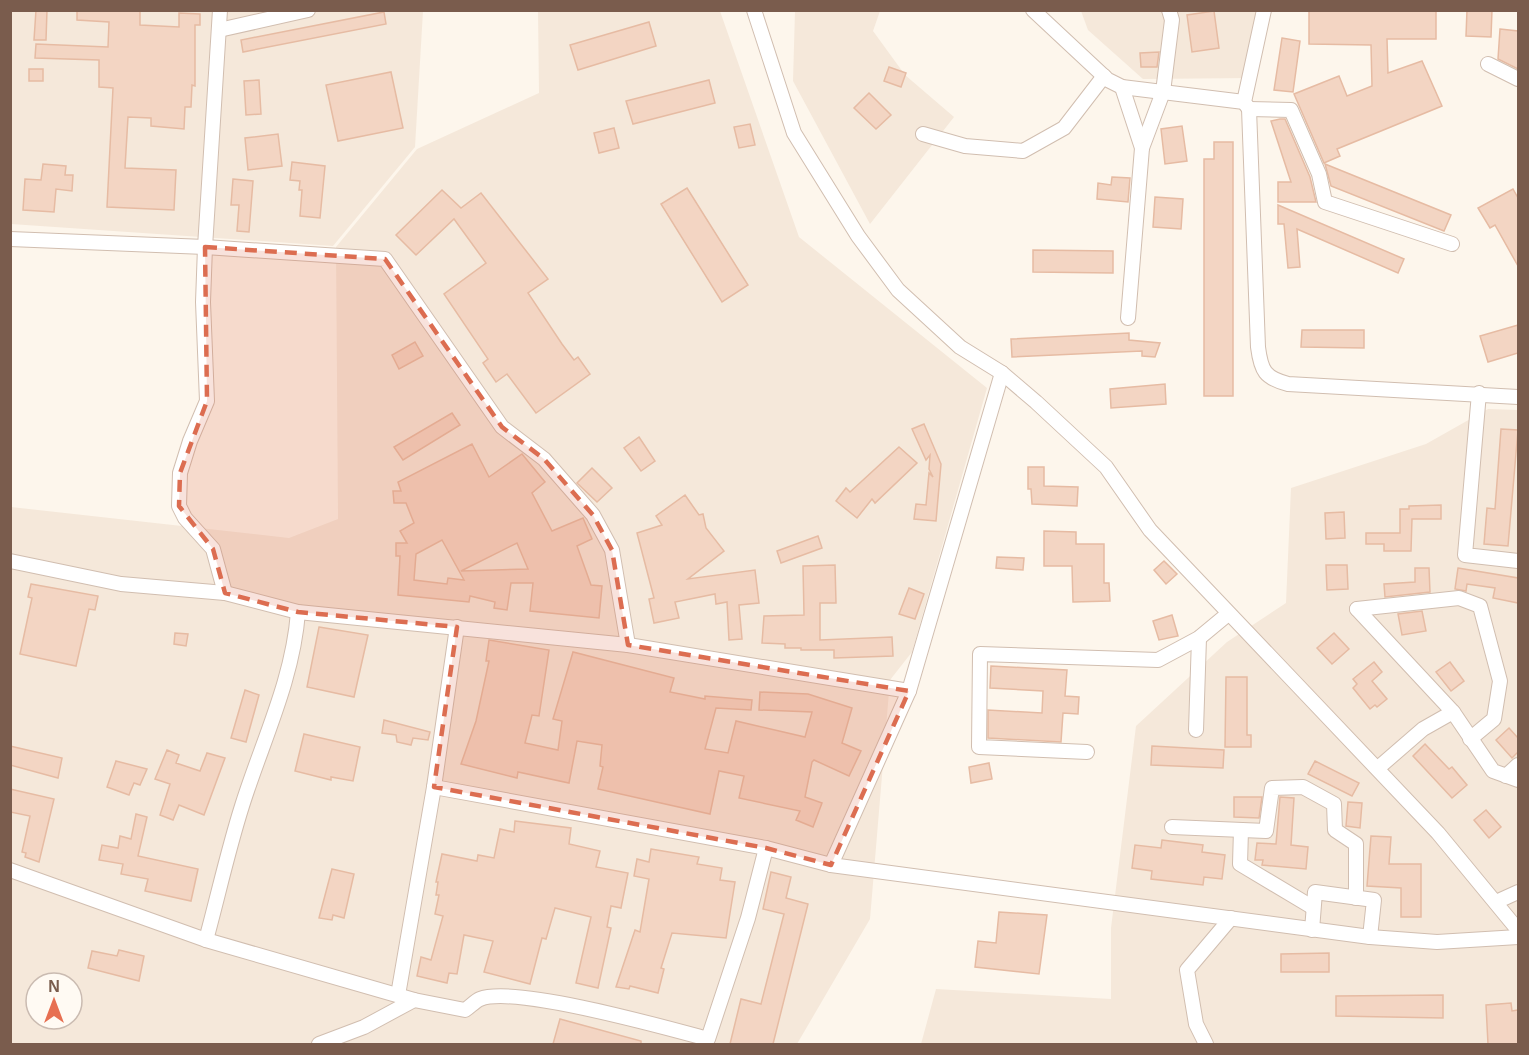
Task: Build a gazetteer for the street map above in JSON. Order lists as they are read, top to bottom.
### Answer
{
  "north": "top"
}
